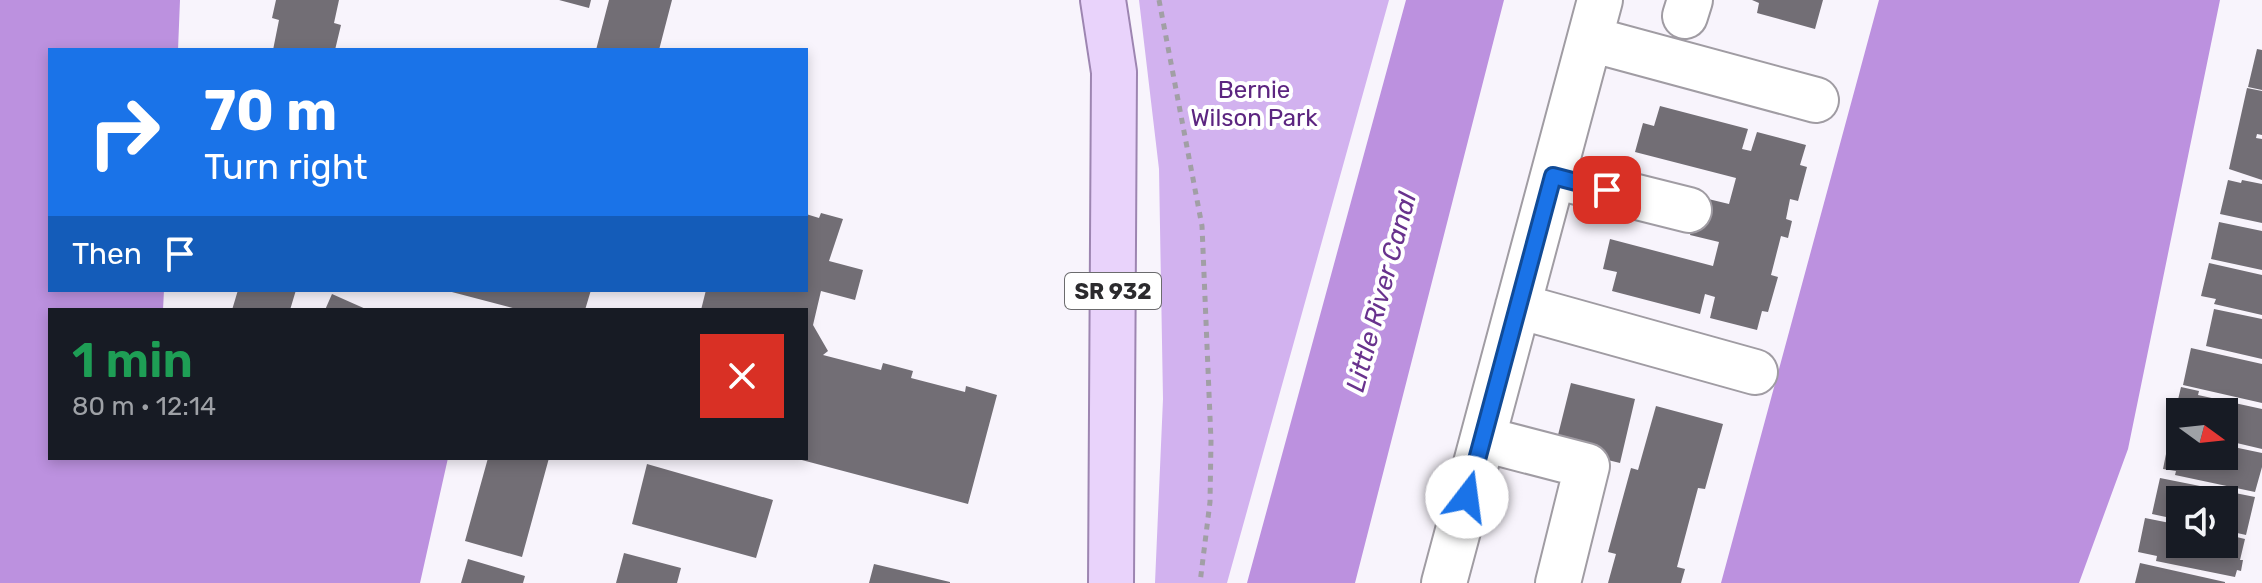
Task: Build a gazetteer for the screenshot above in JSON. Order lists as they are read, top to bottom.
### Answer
{
  "streets": {
    "main road": ["SR 932"]
  },
  "water": ["Little River Canal"],
  "parks": ["Bernie Wilson Park"],
  "north": "right",
  "page": {
    "turn": ["70 m", "Turn right"],
    "then": "Then",
    "heading": ["1 min", "80 m · 12:14"]
  }
}
